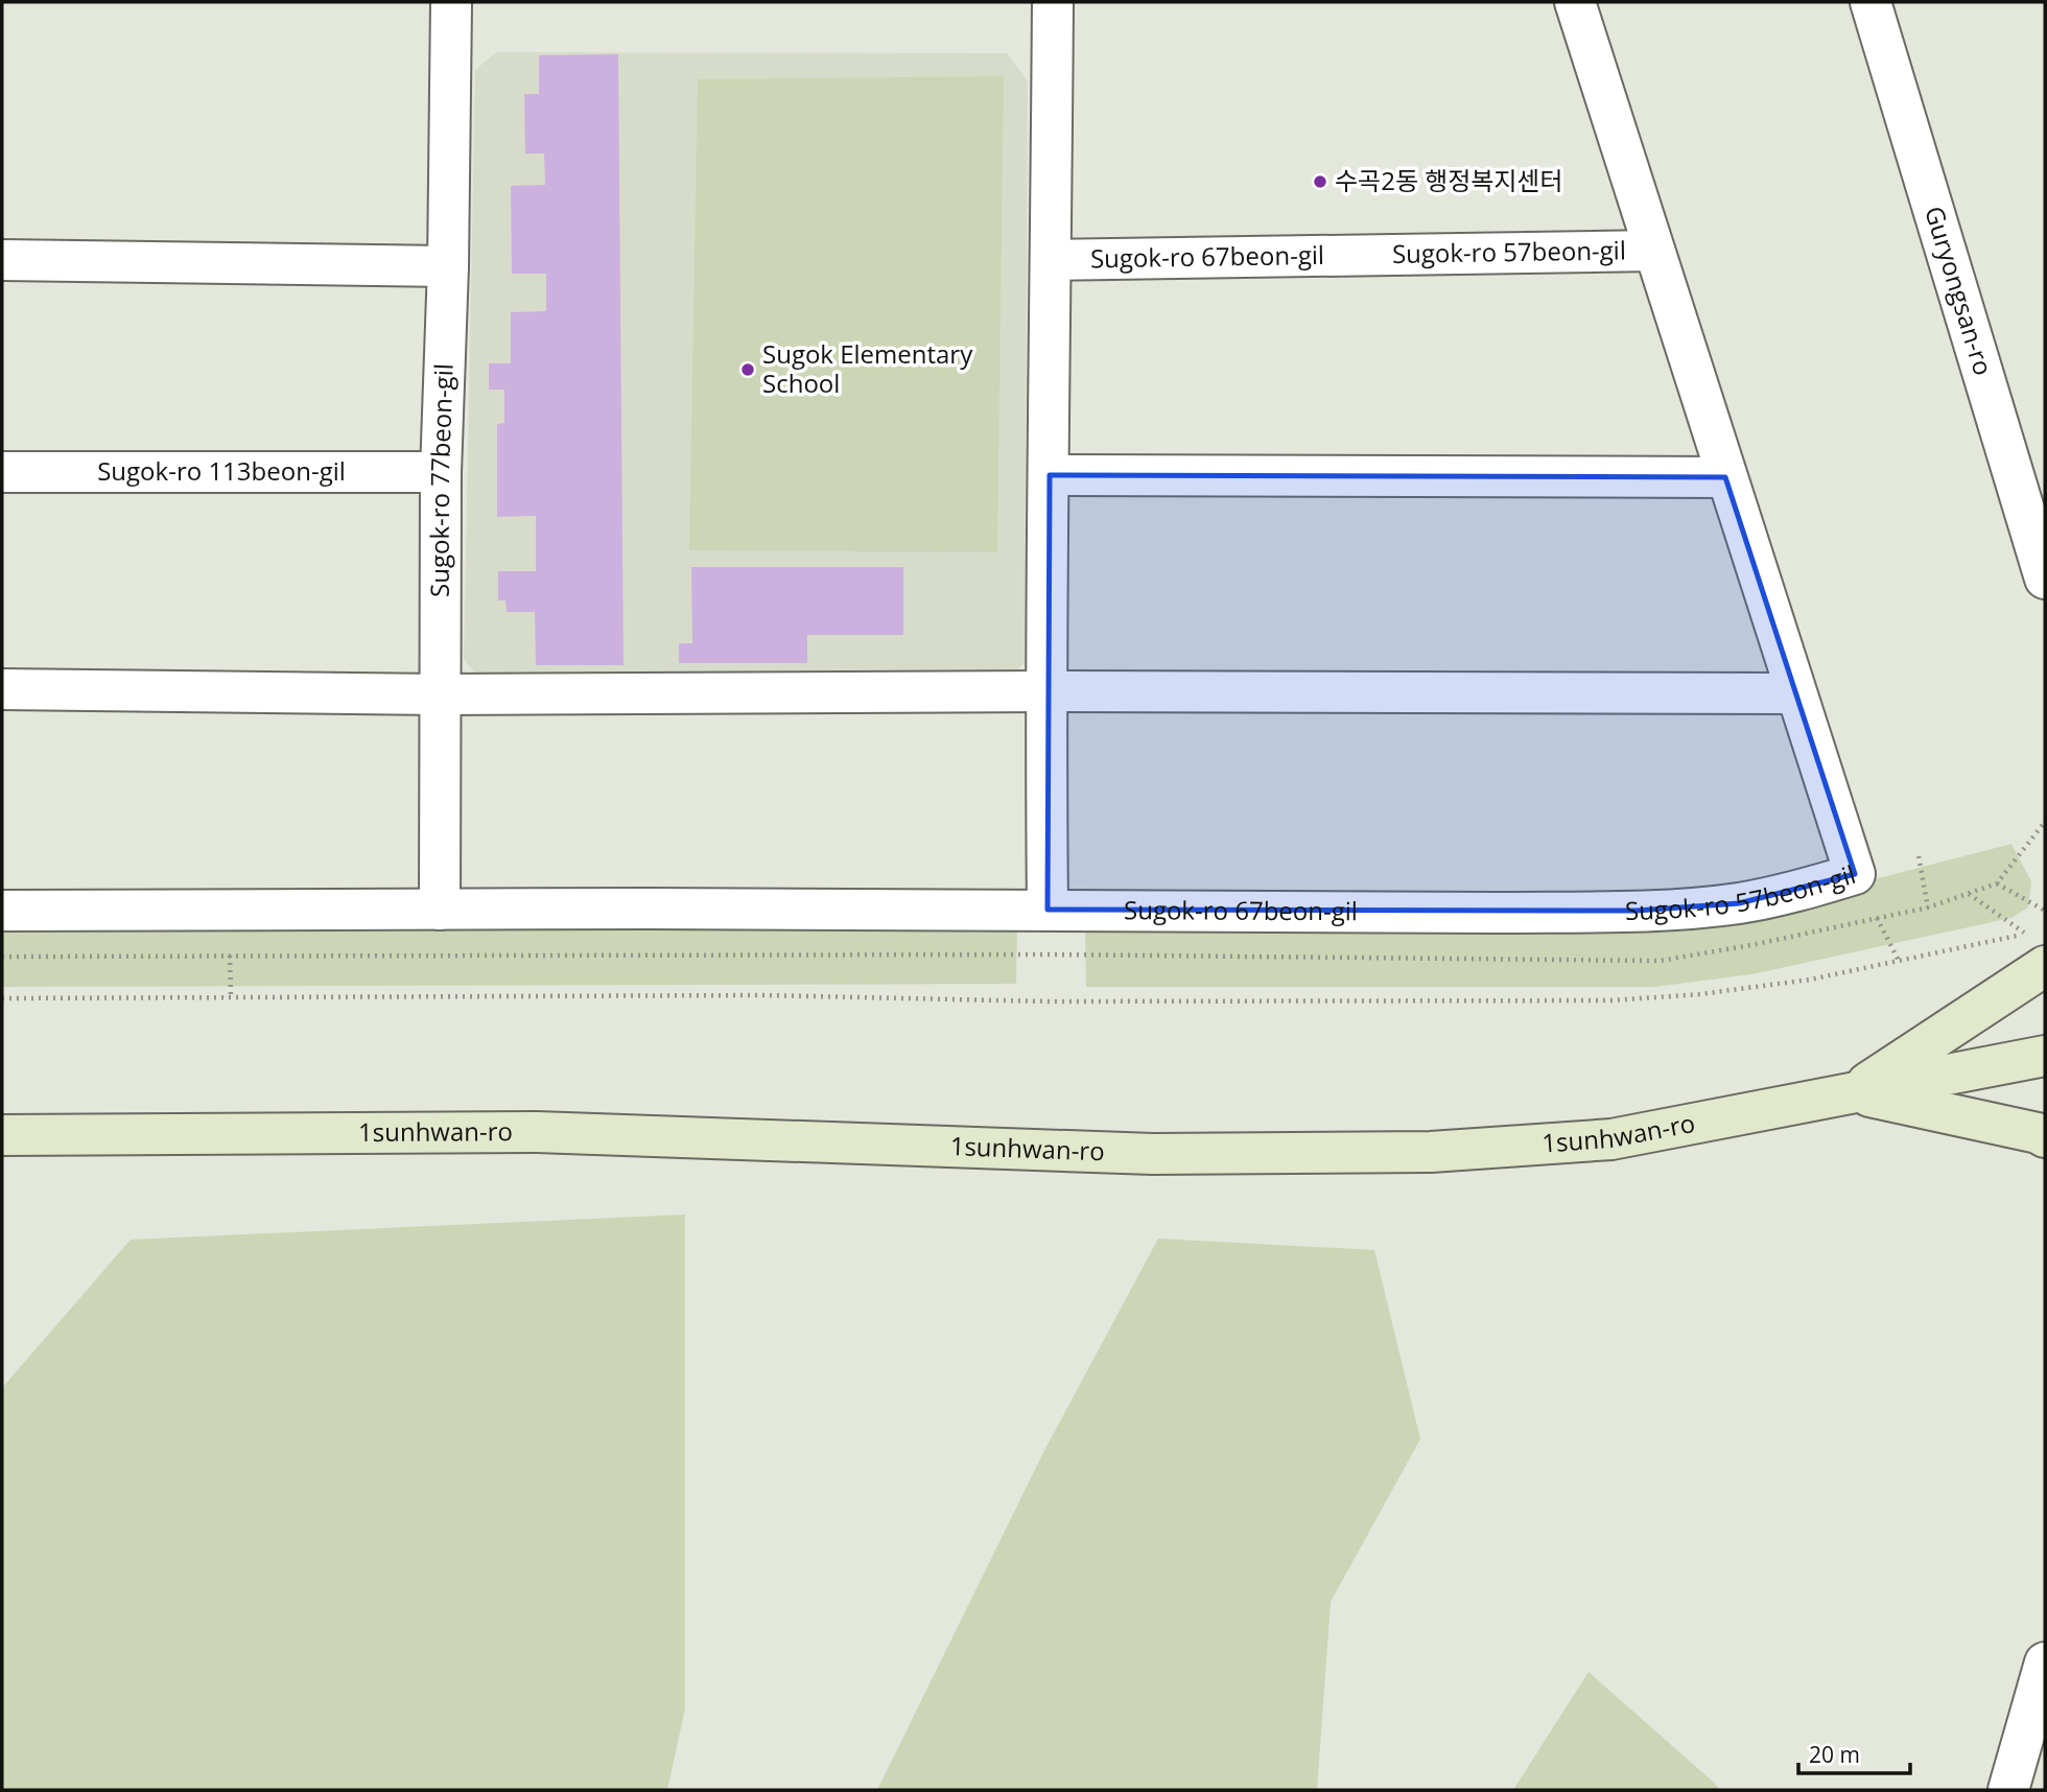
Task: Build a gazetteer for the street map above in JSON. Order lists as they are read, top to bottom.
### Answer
{
  "streets": {
    "main road": ["1sunhwan-ro"],
    "street": [
      "Sugok-ro 57beon-gil",
      "Sugok-ro 67beon-gil",
      "Guryongsan-ro",
      "Sugok-ro 113beon-gil",
      "Sugok-ro 77beon-gil"
    ]
  },
  "crossings": [
    ["Sugok-ro 57beon-gil", "Sugok-ro 67beon-gil"],
    ["Sugok-ro 67beon-gil", "Sugok-ro 77beon-gil"],
    ["Sugok-ro 113beon-gil", "Sugok-ro 77beon-gil"]
  ],
  "places": ["수곡2동 행정복지센터", "Sugok Elementary School"],
  "scale_bar": "20 m"
}
